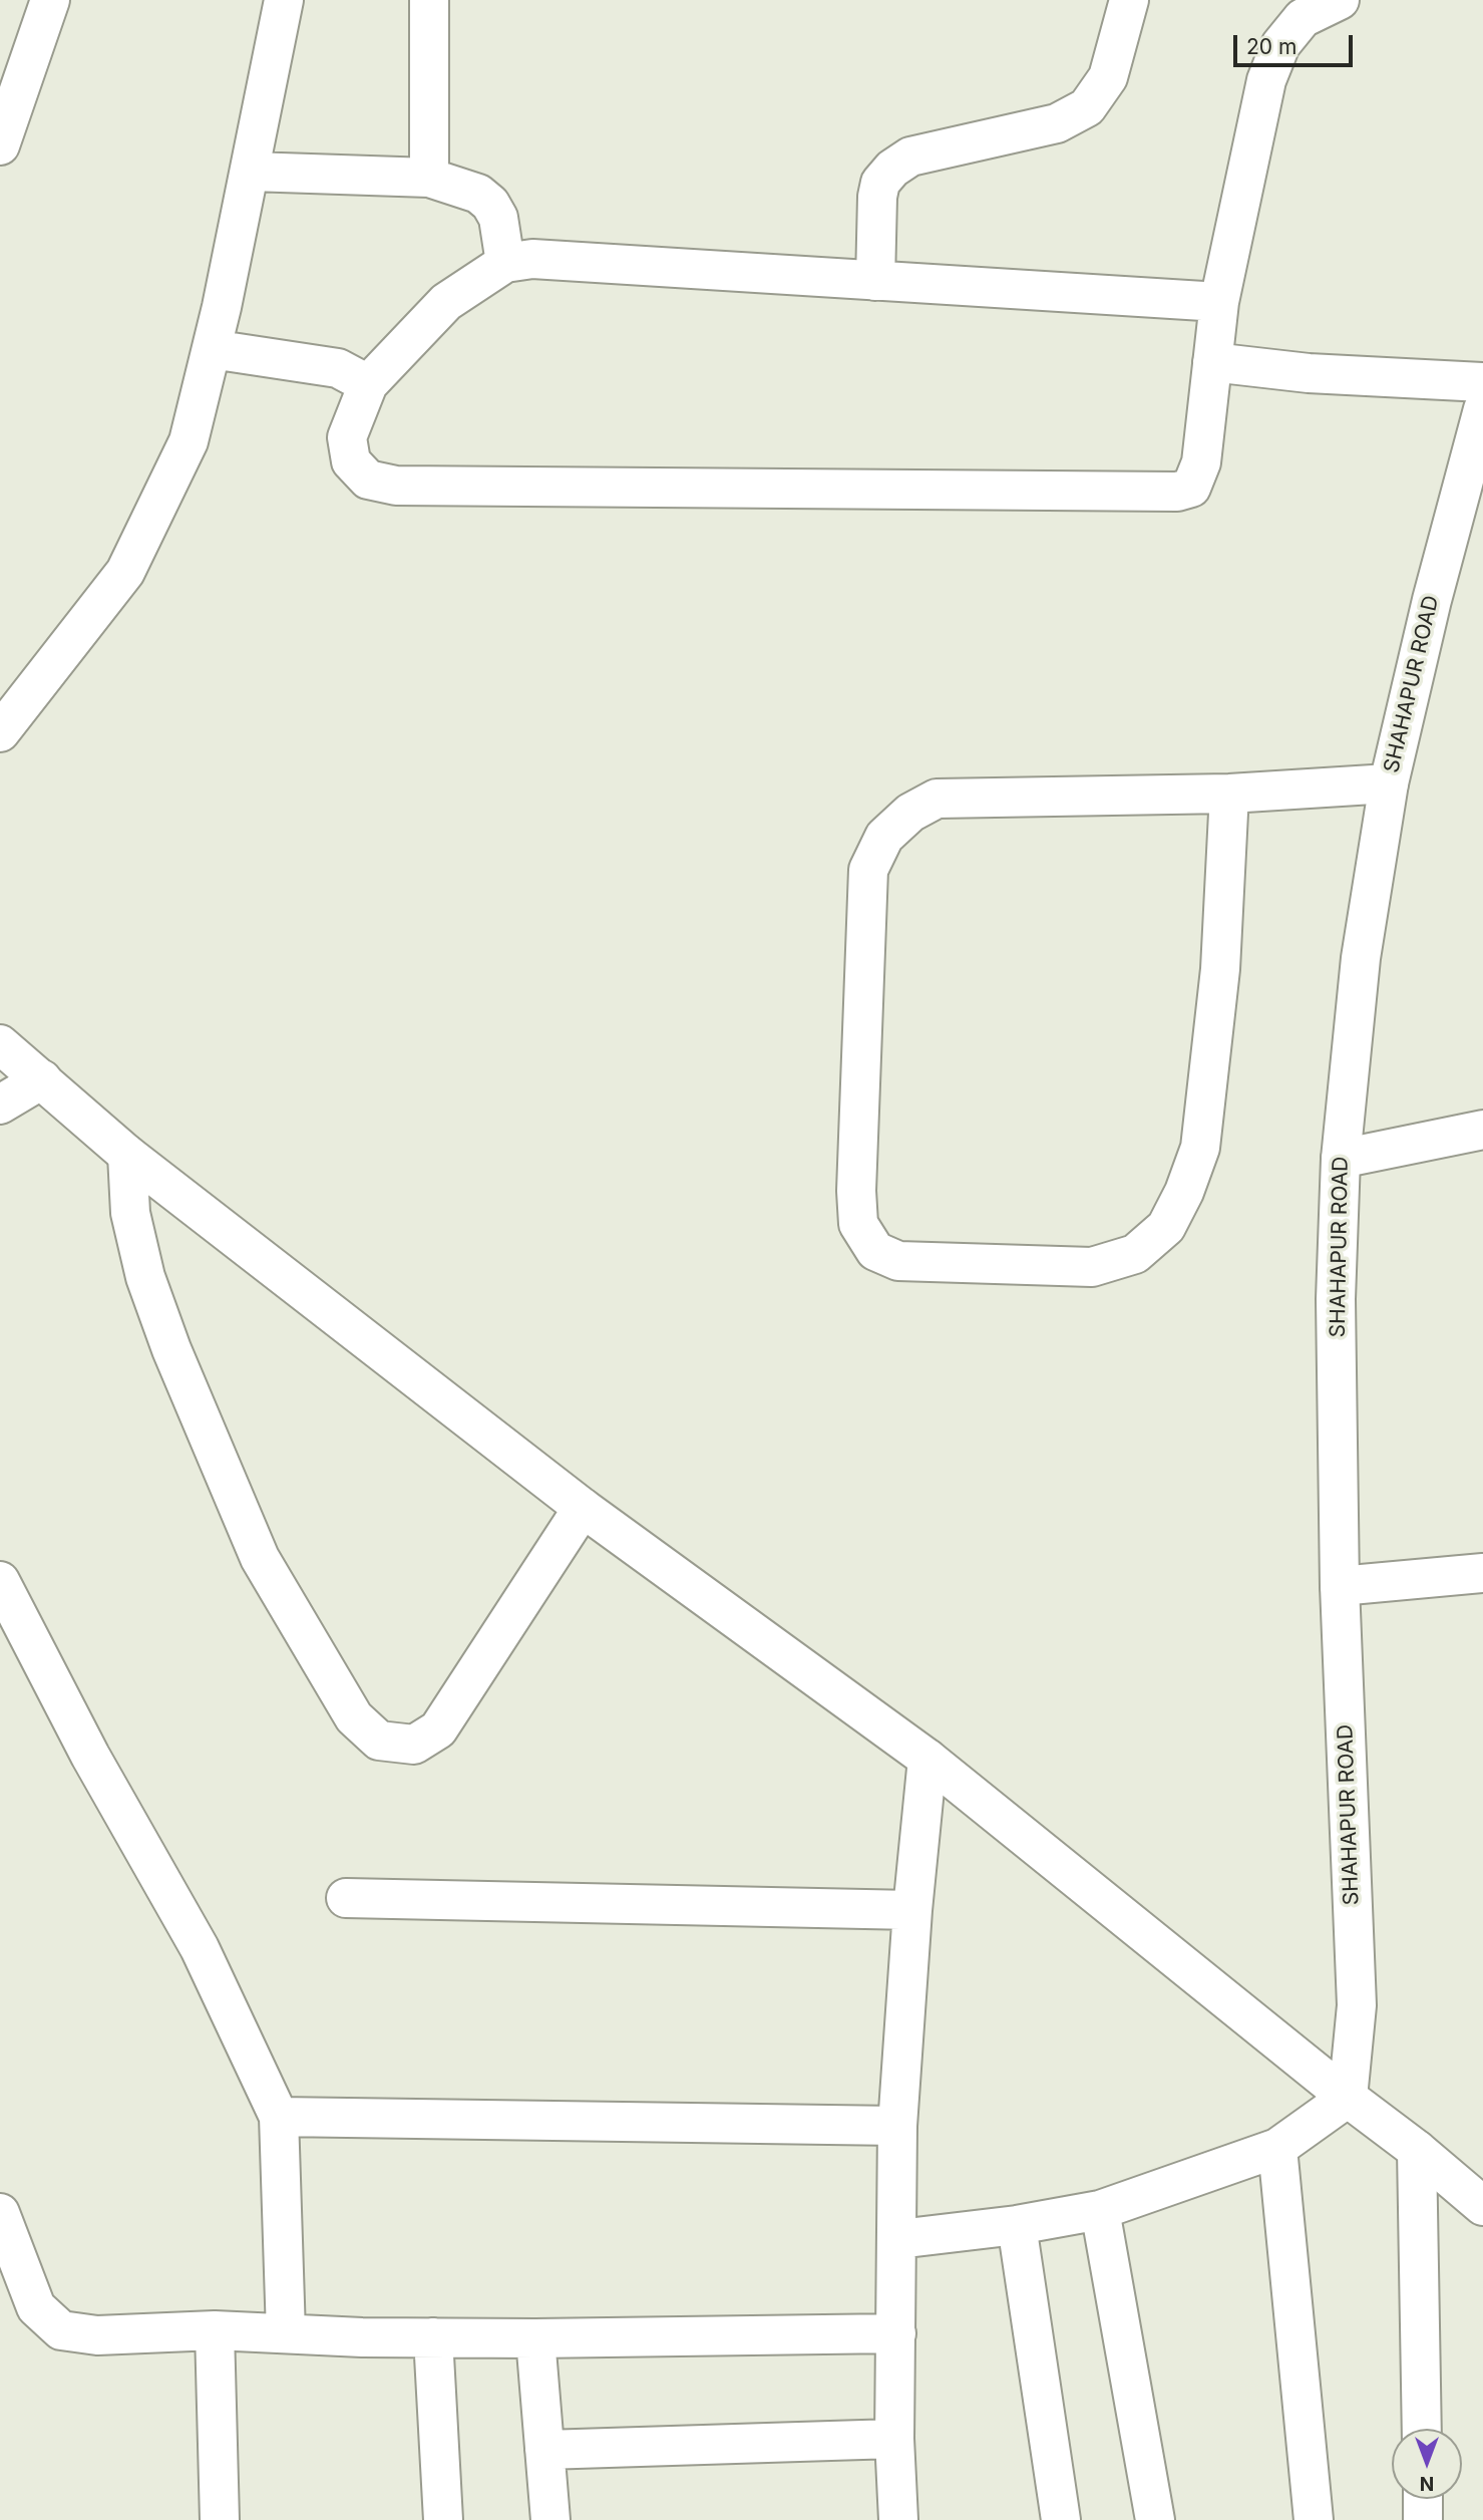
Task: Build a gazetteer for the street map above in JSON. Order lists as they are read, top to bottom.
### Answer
{
  "streets": {
    "street": ["SHAHAPUR ROAD"]
  },
  "scale_bar": "20 m",
  "north": "bottom"
}
